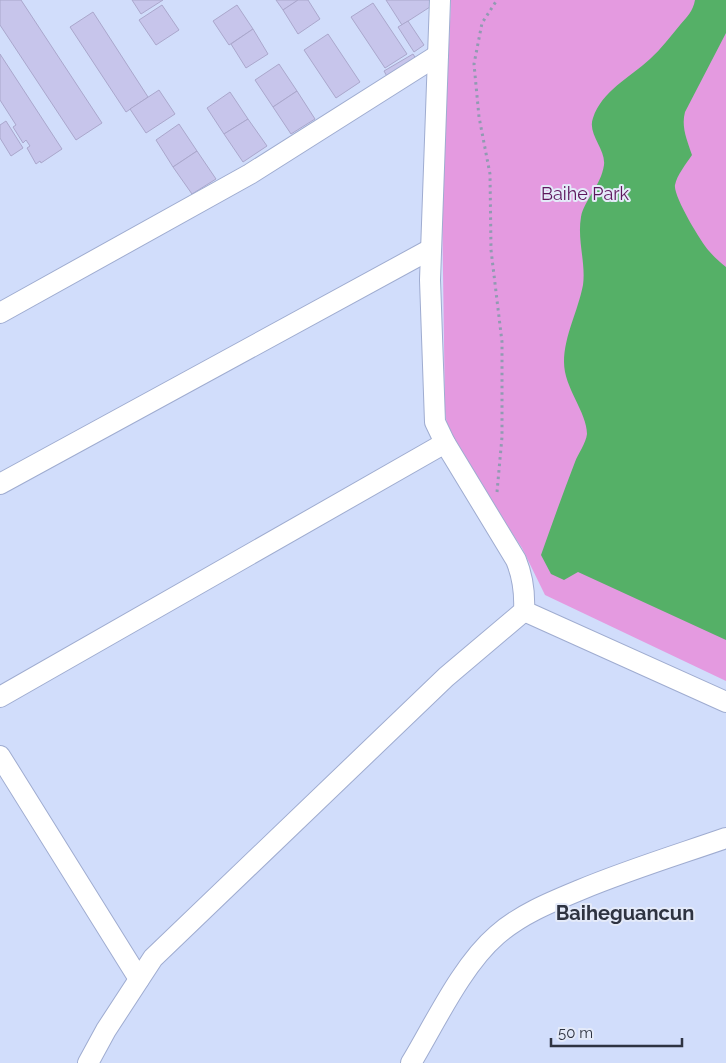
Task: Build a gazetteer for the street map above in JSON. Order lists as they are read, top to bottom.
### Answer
{
  "districts": ["Baiheguancun"],
  "parks": ["Baihe Park"],
  "scale_bar": "50 m"
}
